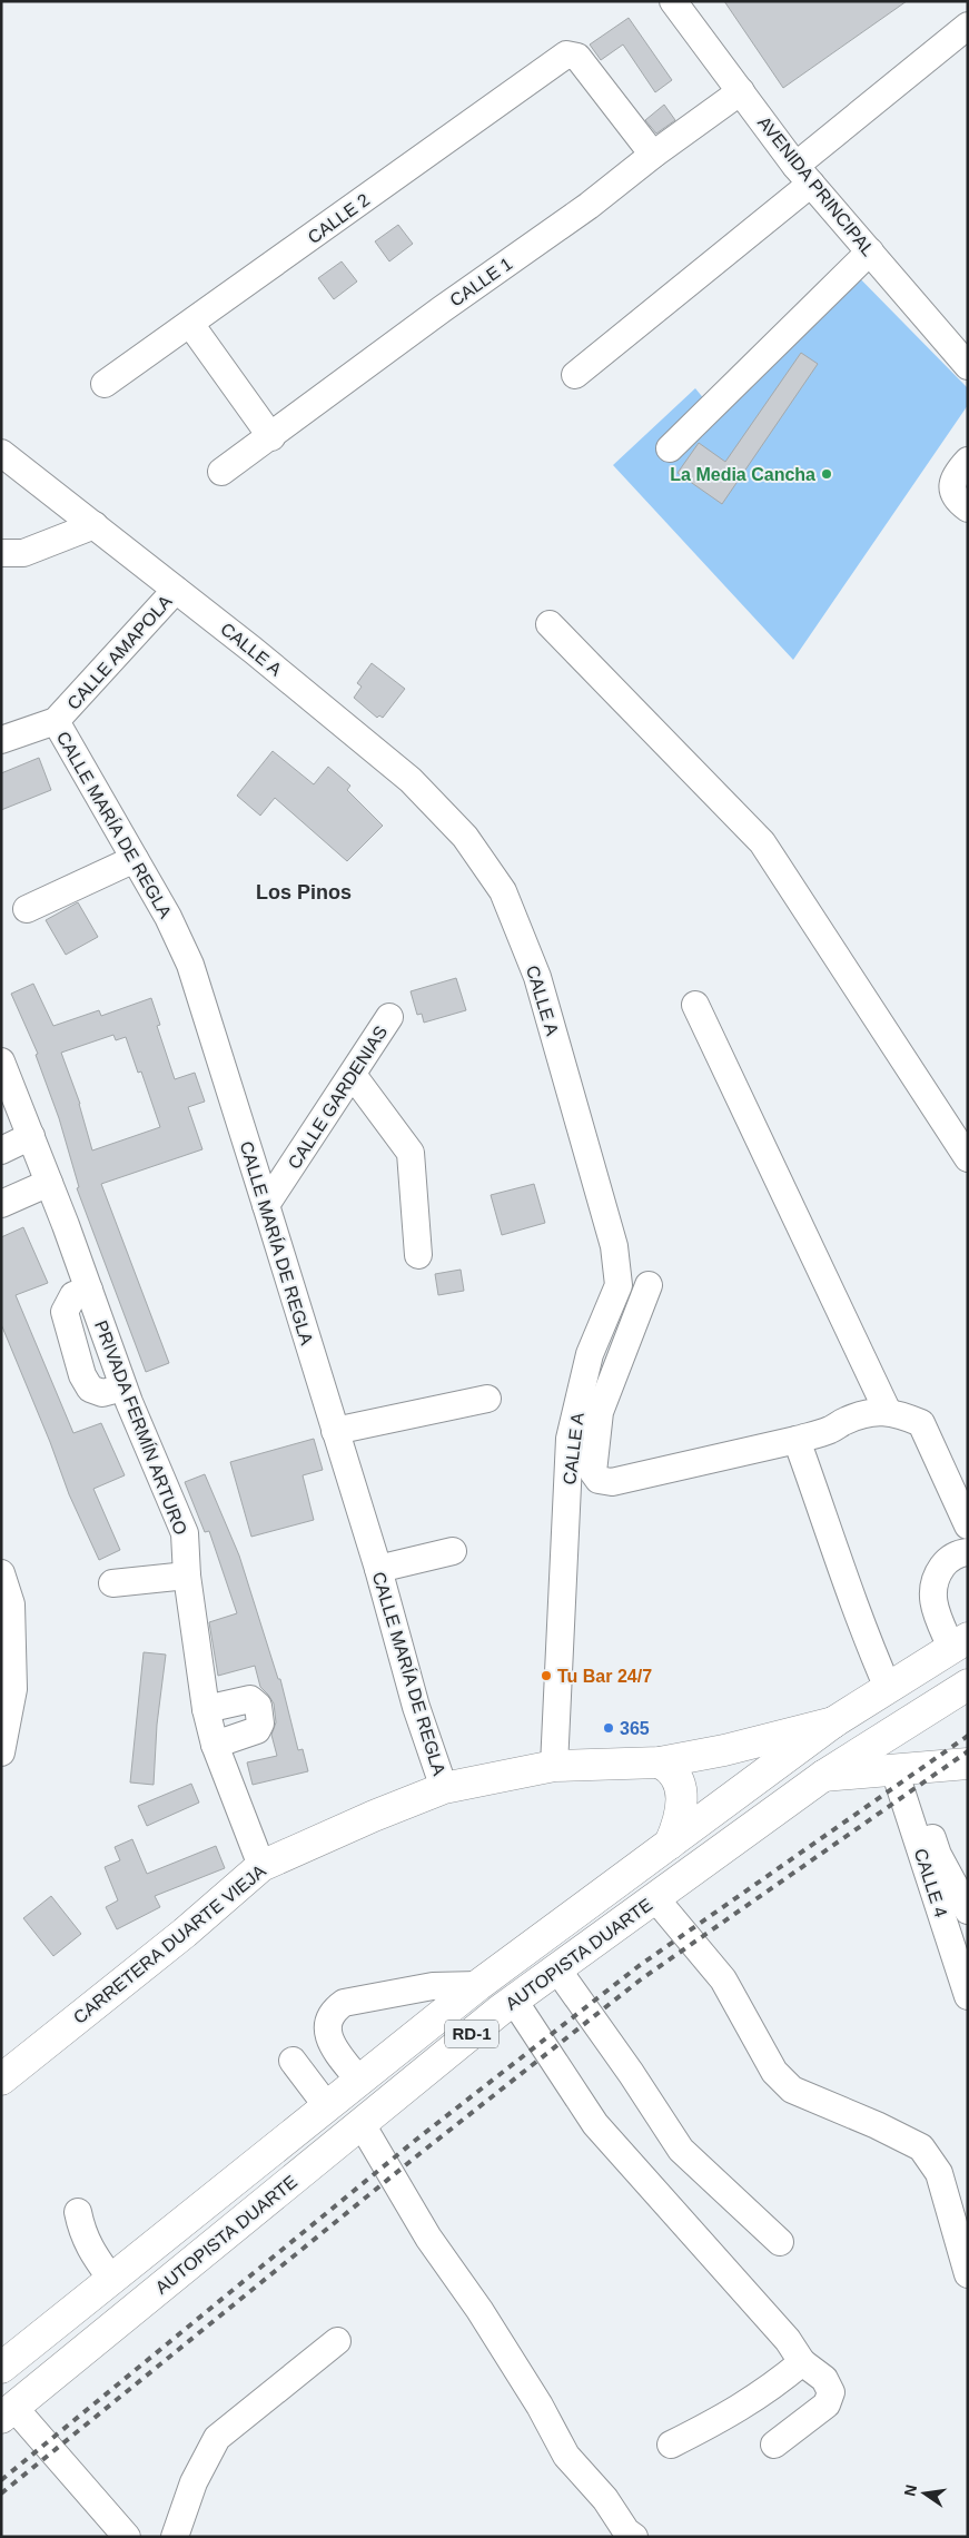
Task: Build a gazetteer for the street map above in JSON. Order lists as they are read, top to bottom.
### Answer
{
  "streets": {
    "main road": ["CARRETERA DUARTE VIEJA", "AUTOPISTA DUARTE", "RD-1"],
    "street": [
      "AVENIDA PRINCIPAL",
      "CALLE 2",
      "CALLE 1",
      "CALLE A",
      "CALLE AMAPOLA",
      "CALLE MARÍA DE REGLA",
      "CALLE GARDENIAS",
      "PRIVADA FERMÍN ARTURO",
      "CALLE 4"
    ]
  },
  "crossings": [
    ["AVENIDA PRINCIPAL", "CALLE 1"],
    ["CALLE 2", "CALLE 1"],
    ["CALLE A", "CALLE AMAPOLA"],
    ["CALLE A", "CARRETERA DUARTE VIEJA"],
    ["CALLE AMAPOLA", "CALLE MARÍA DE REGLA"],
    ["CALLE MARÍA DE REGLA", "CALLE GARDENIAS"],
    ["CALLE MARÍA DE REGLA", "CARRETERA DUARTE VIEJA"],
    ["PRIVADA FERMÍN ARTURO", "CARRETERA DUARTE VIEJA"],
    ["CARRETERA DUARTE VIEJA", "AUTOPISTA DUARTE"]
  ],
  "districts": ["Los Pinos"],
  "places": ["La Media Cancha", "Tu Bar 24/7", "365"],
  "north": "left"
}
